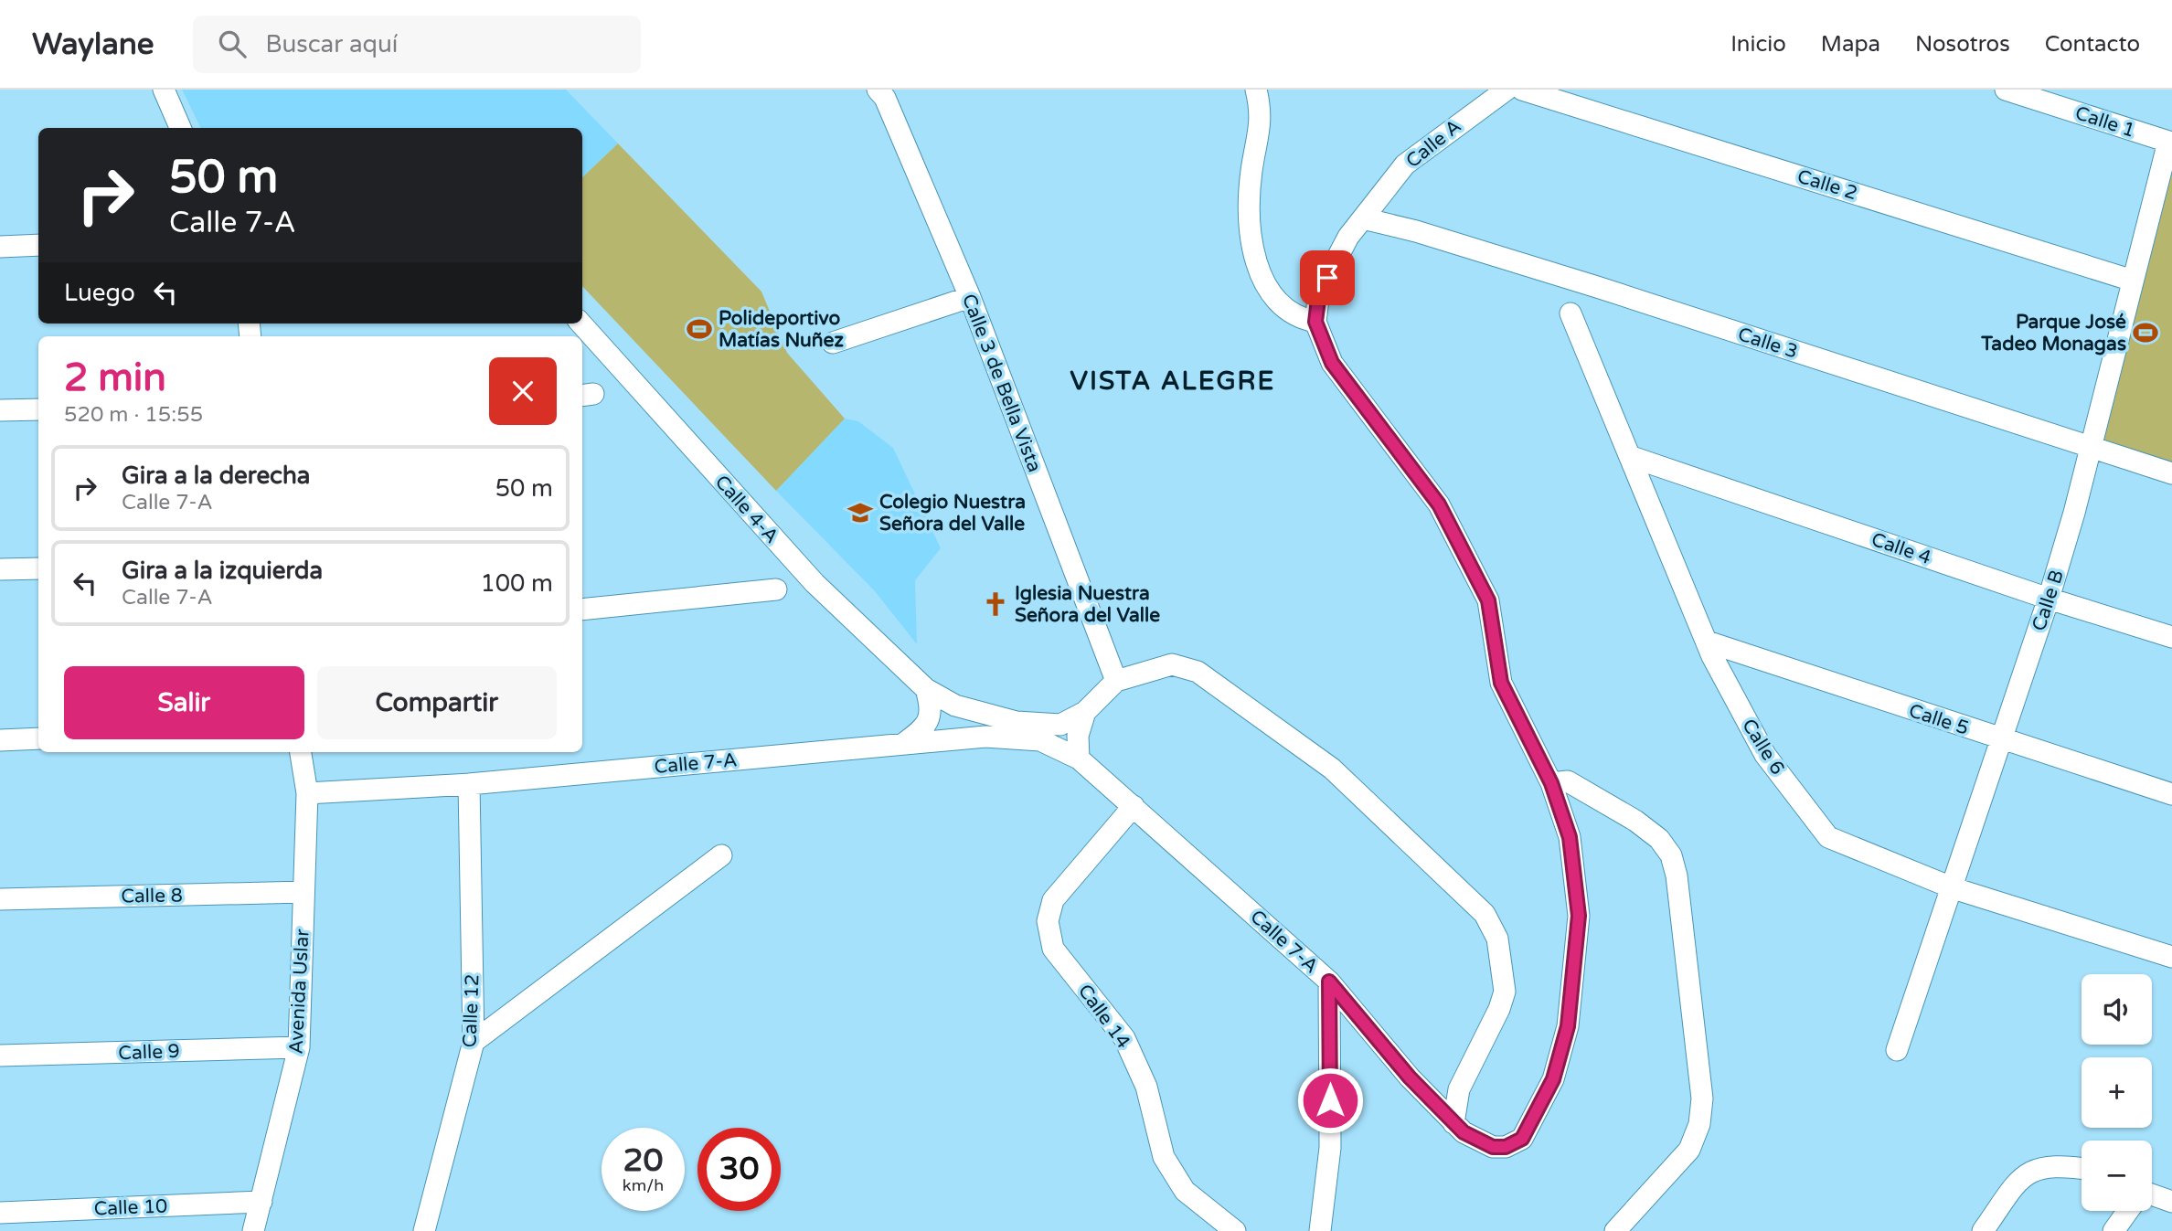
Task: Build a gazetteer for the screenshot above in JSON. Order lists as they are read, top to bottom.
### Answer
{
  "streets": {
    "street": [
      "Calle 1",
      "Calle A",
      "Calle 2",
      "Calle 3",
      "Calle 3 de Bella Vista",
      "Calle 4-A",
      "Calle 4",
      "Calle B",
      "Calle 5",
      "Calle 6",
      "Calle 7-A",
      "Calle 8",
      "Avenida Uslar",
      "Calle 12",
      "Calle 14",
      "Calle 9",
      "Calle 10"
    ]
  },
  "crossings": [
    ["Calle 1", "Calle B"],
    ["Calle A", "Calle 3"],
    ["Calle 2", "Calle B"],
    ["Calle 3", "Calle B"],
    ["Calle 4", "Calle B"],
    ["Calle 4", "Calle 6"],
    ["Calle B", "Calle 5"],
    ["Calle B", "Calle 6"],
    ["Calle 5", "Calle 6"],
    ["Calle 7-A", "Avenida Uslar"],
    ["Calle 7-A", "Calle 12"],
    ["Calle 7-A", "Calle 14"],
    ["Calle 8", "Avenida Uslar"],
    ["Avenida Uslar", "Calle 9"],
    ["Avenida Uslar", "Calle 10"]
  ],
  "districts": ["VISTA ALEGRE"],
  "places": {
    "sports": ["Polideportivo Matías Nuñez", "Parque José Tadeo Monagas"],
    "school or university": ["Colegio Nuestra Señora del Valle"],
    "church": ["Iglesia Nuestra Señora del Valle"]
  },
  "page": {
    "header": "Waylane",
    "search": "Buscar aquí",
    "nav": [
      "Inicio",
      "Mapa",
      "Nosotros",
      "Contacto"
    ],
    "turn": ["50 m", "Calle 7-A"],
    "then": "Luego",
    "heading": ["2 min", "520 m · 15:55"],
    "list": [
      {
        "name": "Gira a la derecha",
        "note": "Calle 7-A",
        "value": "50 m"
      },
      {
        "name": "Gira a la izquierda",
        "note": "Calle 7-A",
        "value": "100 m"
      }
    ],
    "buttons": ["Salir", "Compartir"],
    "map_buttons": ["+", "−"],
    "speed": "20 km/h",
    "limit": "30"
  }
}
